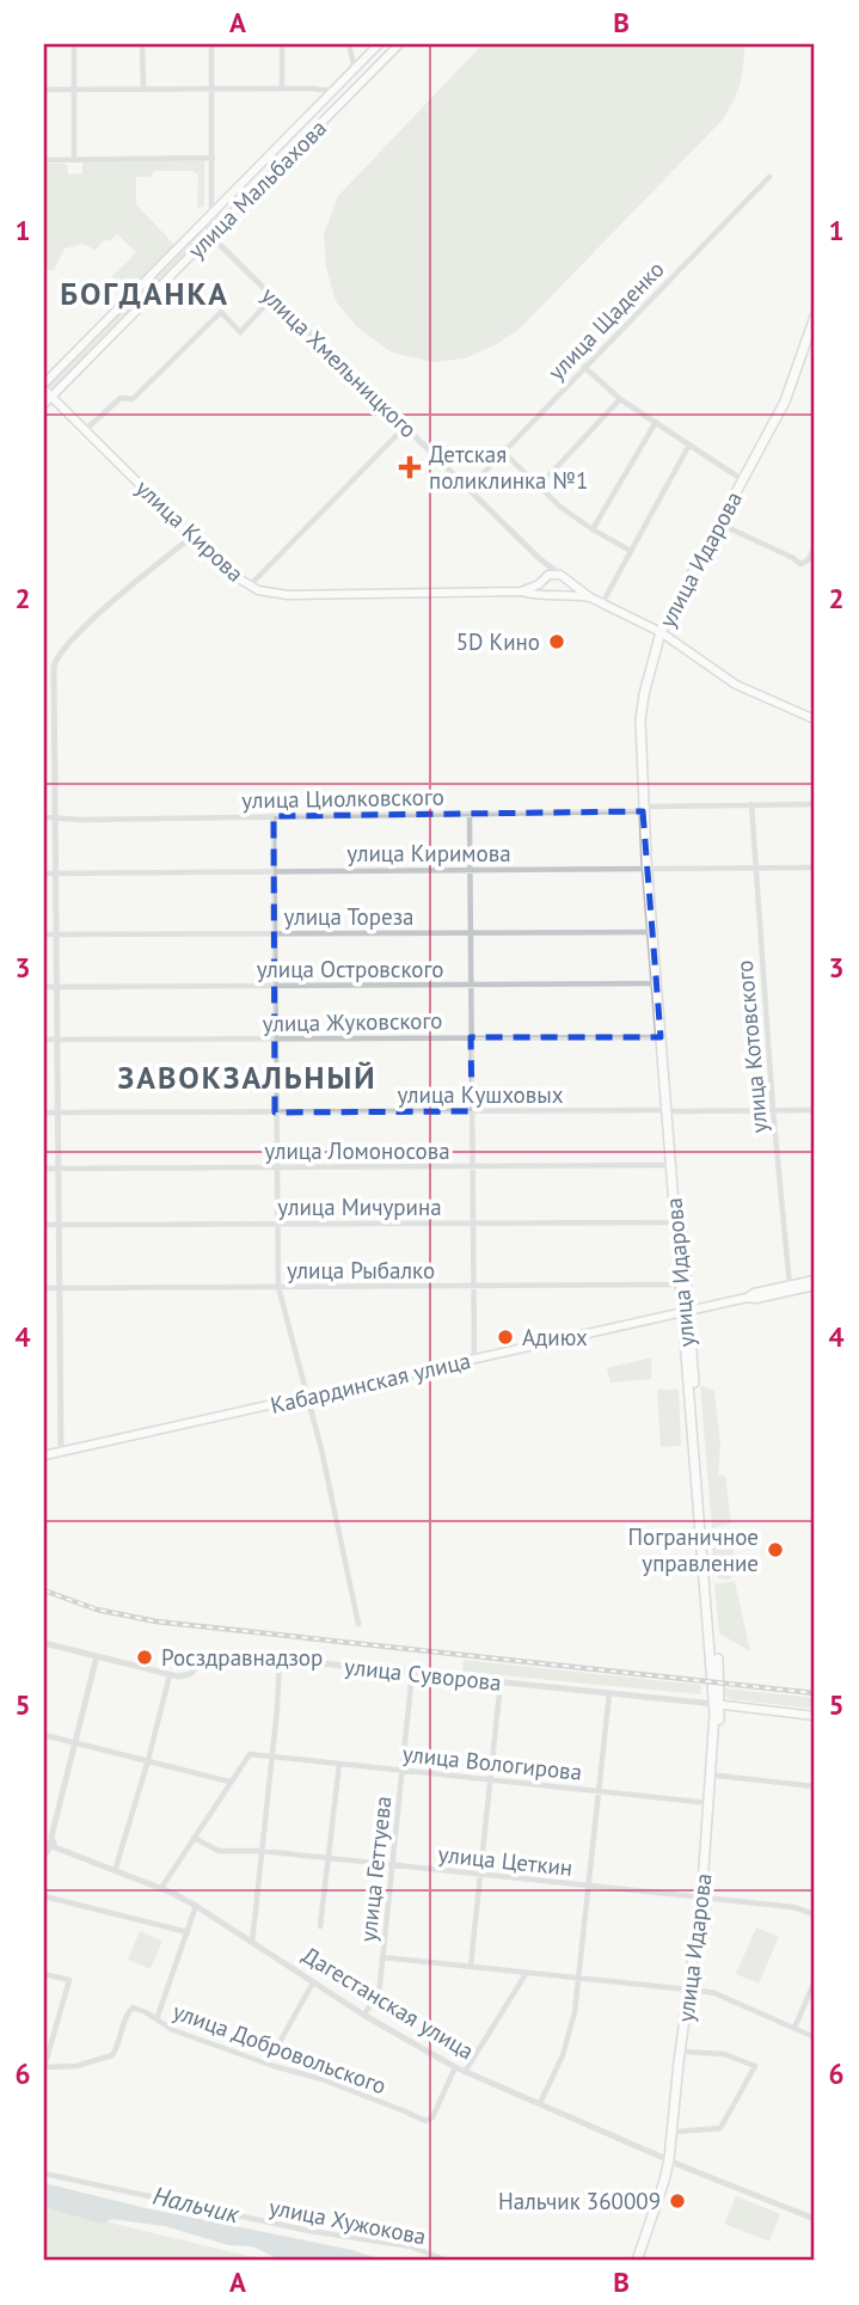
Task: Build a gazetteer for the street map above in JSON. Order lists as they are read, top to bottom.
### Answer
{
  "streets": {
    "main road": [
      "улица Мальбахова",
      "улица Кирова",
      "улица Идарова",
      "Кабардинская улица",
      "улица Суворова"
    ],
    "street": [
      "улица Щаденко",
      "улица Хмельницкого",
      "улица Циолковского",
      "улица Киримова",
      "улица Тореза",
      "улица Островского",
      "улица Жуковского",
      "улица Котовского",
      "улица Кушховых",
      "улица Ломоносова",
      "улица Мичурина",
      "улица Рыбалко",
      "улица Вологирова",
      "улица Цеткин",
      "улица Геттуева",
      "Дагестанская улица",
      "улица Добровольского",
      "улица Хужокова"
    ]
  },
  "crossings": [
    ["улица Мальбахова", "улица Хмельницкого"],
    ["улица Мальбахова", "улица Кирова"],
    ["улица Щаденко", "улица Хмельницкого"],
    ["улица Идарова", "улица Циолковского"],
    ["улица Идарова", "улица Киримова"],
    ["улица Идарова", "улица Тореза"],
    ["улица Идарова", "улица Островского"],
    ["улица Идарова", "улица Жуковского"],
    ["улица Идарова", "улица Кушховых"],
    ["улица Идарова", "улица Ломоносова"],
    ["улица Идарова", "улица Мичурина"],
    ["улица Идарова", "улица Рыбалко"],
    ["улица Идарова", "Кабардинская улица"],
    ["улица Идарова", "улица Суворова"],
    ["улица Идарова", "улица Вологирова"],
    ["улица Идарова", "улица Цеткин"],
    ["улица Идарова", "Дагестанская улица"],
    ["улица Циолковского", "улица Котовского"],
    ["улица Киримова", "улица Котовского"],
    ["улица Котовского", "улица Кушховых"],
    ["улица Котовского", "Кабардинская улица"],
    ["улица Суворова", "улица Геттуева"],
    ["улица Вологирова", "улица Геттуева"],
    ["улица Цеткин", "улица Геттуева"],
    ["улица Геттуева", "Дагестанская улица"],
    ["Дагестанская улица", "улица Добровольского"]
  ],
  "districts": ["БОГДАНКА", "ЗАВОКЗАЛЬНЫЙ"],
  "water": ["Нальчик"],
  "places": {
    "health": ["Детская поликлинка №1"],
    "other": [
      "5D Кино",
      "Адиюх",
      "Пограничное управление",
      "Росздравнадзор",
      "Нальчик 360009"
    ]
  },
  "grid": {
    "columns": ["A", "B"],
    "rows": [
      "1",
      "2",
      "3",
      "4",
      "5",
      "6"
    ]
  }
}
